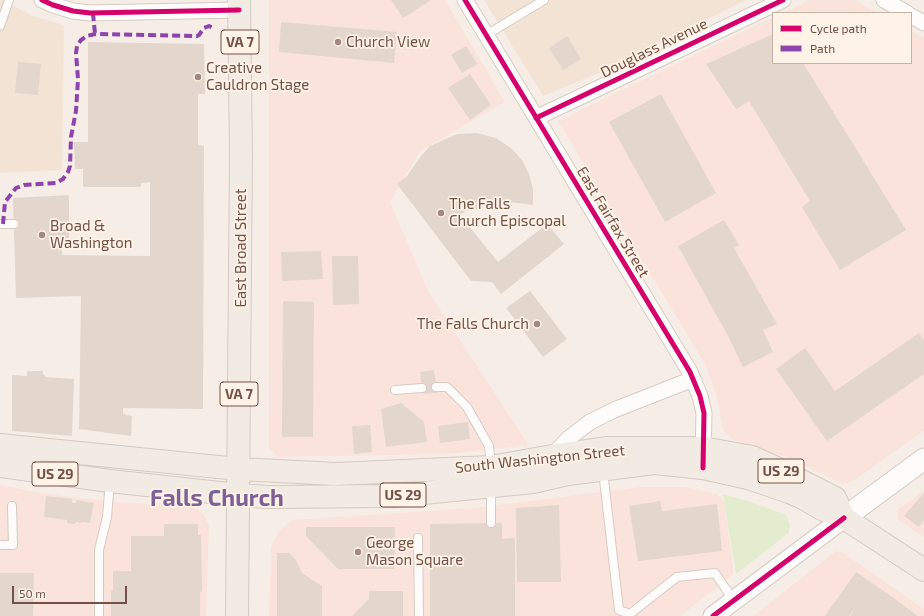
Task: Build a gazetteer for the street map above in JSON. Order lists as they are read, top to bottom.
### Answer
{
  "streets": {
    "main road": [
      "VA 7",
      "East Broad Street",
      "South Washington Street",
      "US 29"
    ],
    "street": ["Douglass Avenue", "East Fairfax Street"]
  },
  "crossings": [
    ["VA 7", "East Broad Street"],
    ["VA 7", "South Washington Street"],
    ["VA 7", "US 29"],
    ["Douglass Avenue", "East Fairfax Street"],
    ["East Fairfax Street", "South Washington Street"],
    ["East Broad Street", "South Washington Street"],
    ["East Broad Street", "US 29"],
    ["South Washington Street", "US 29"]
  ],
  "districts": ["Falls Church"],
  "places": [
    "Church View",
    "Creative Cauldron Stage",
    "The Falls Church Episcopal",
    "Broad & Washington",
    "The Falls Church",
    "George Mason Square"
  ],
  "legend": ["Cycle path", "Path"],
  "scale_bar": "50 m"
}
